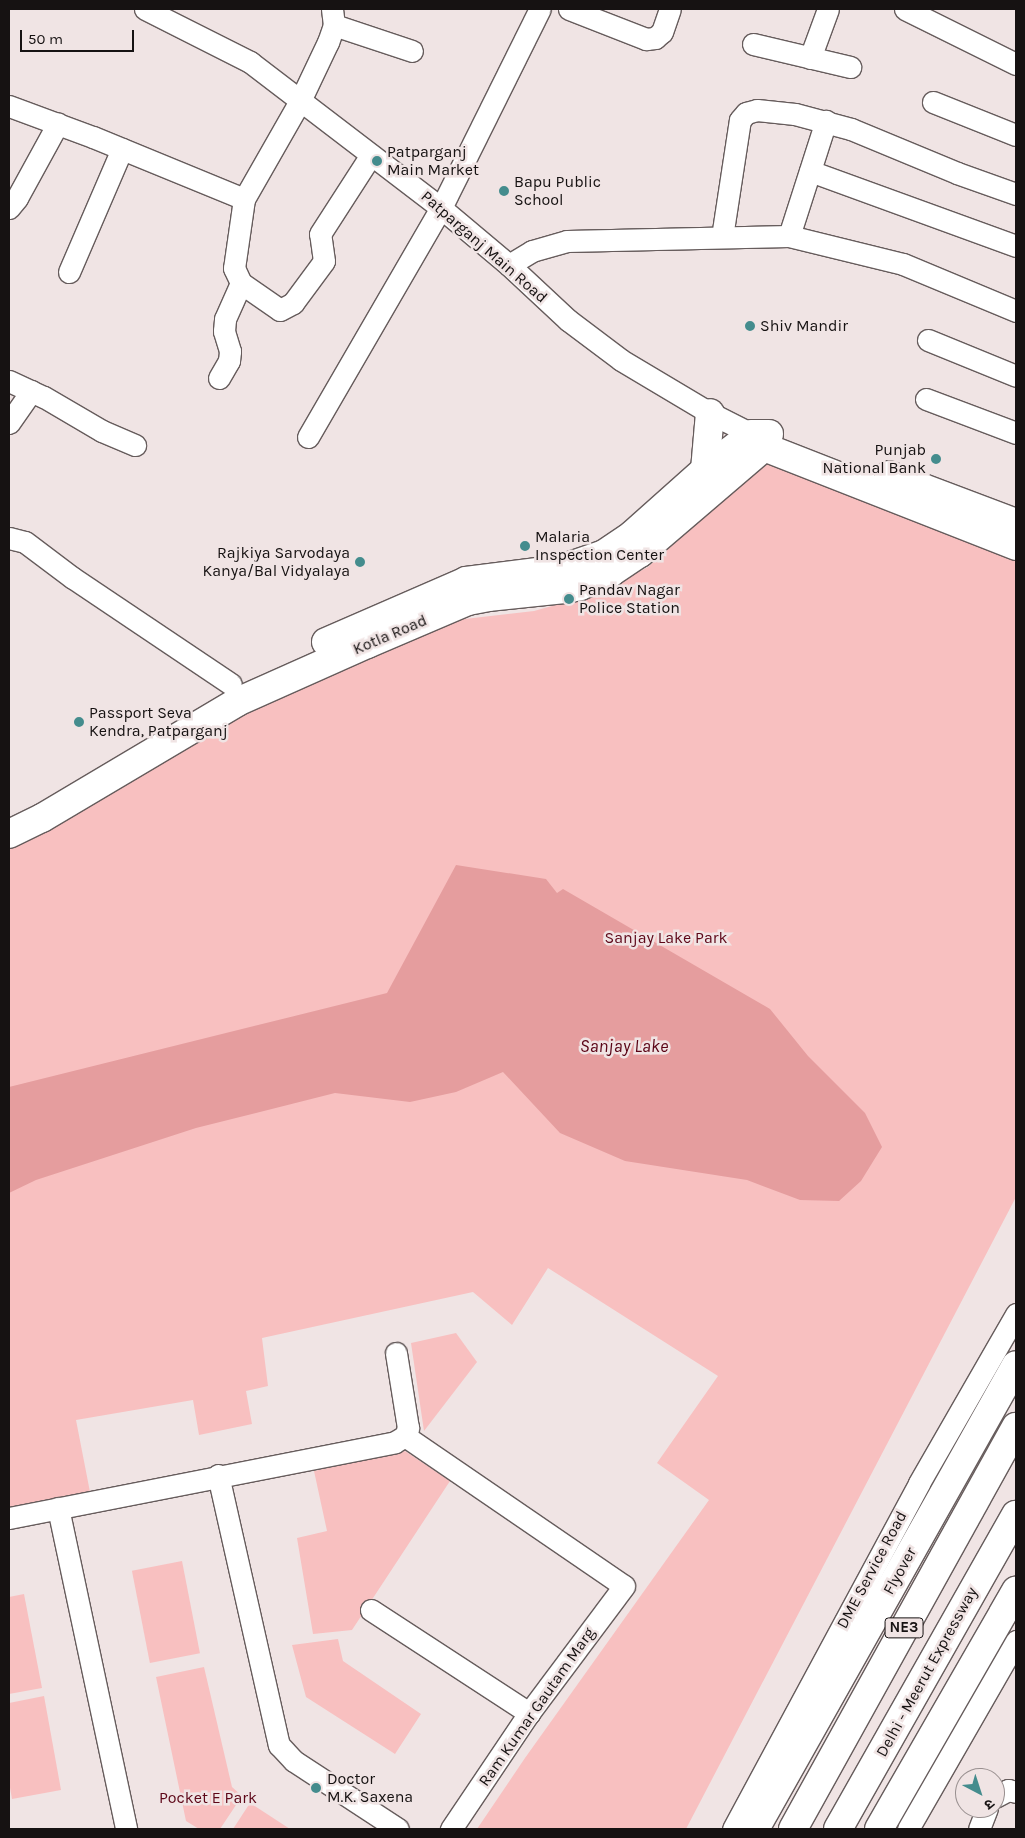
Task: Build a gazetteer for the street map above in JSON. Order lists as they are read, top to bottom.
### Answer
{
  "streets": {
    "main road": [
      "Kotla Road",
      "Flyover",
      "NE3",
      "Delhi - Meerut Expressway"
    ],
    "street": ["Patparganj Main Road", "DME Service Road", "Ram Kumar Gautam Marg"]
  },
  "crossings": [
    ["Patparganj Main Road", "Kotla Road"]
  ],
  "water": ["Sanjay Lake"],
  "parks": ["Sanjay Lake Park", "Pocket E Park"],
  "places": [
    "Patparganj Main Market",
    "Bapu Public School",
    "Shiv Mandir",
    "Punjab National Bank",
    "Malaria Inspection Center",
    "Rajkiya Sarvodaya Kanya/Bal Vidyalaya",
    "Pandav Nagar Police Station",
    "Passport Seva Kendra, Patparganj",
    "Doctor M.K. Saxena"
  ],
  "scale_bar": "50 m",
  "north": "bottom right"
}
